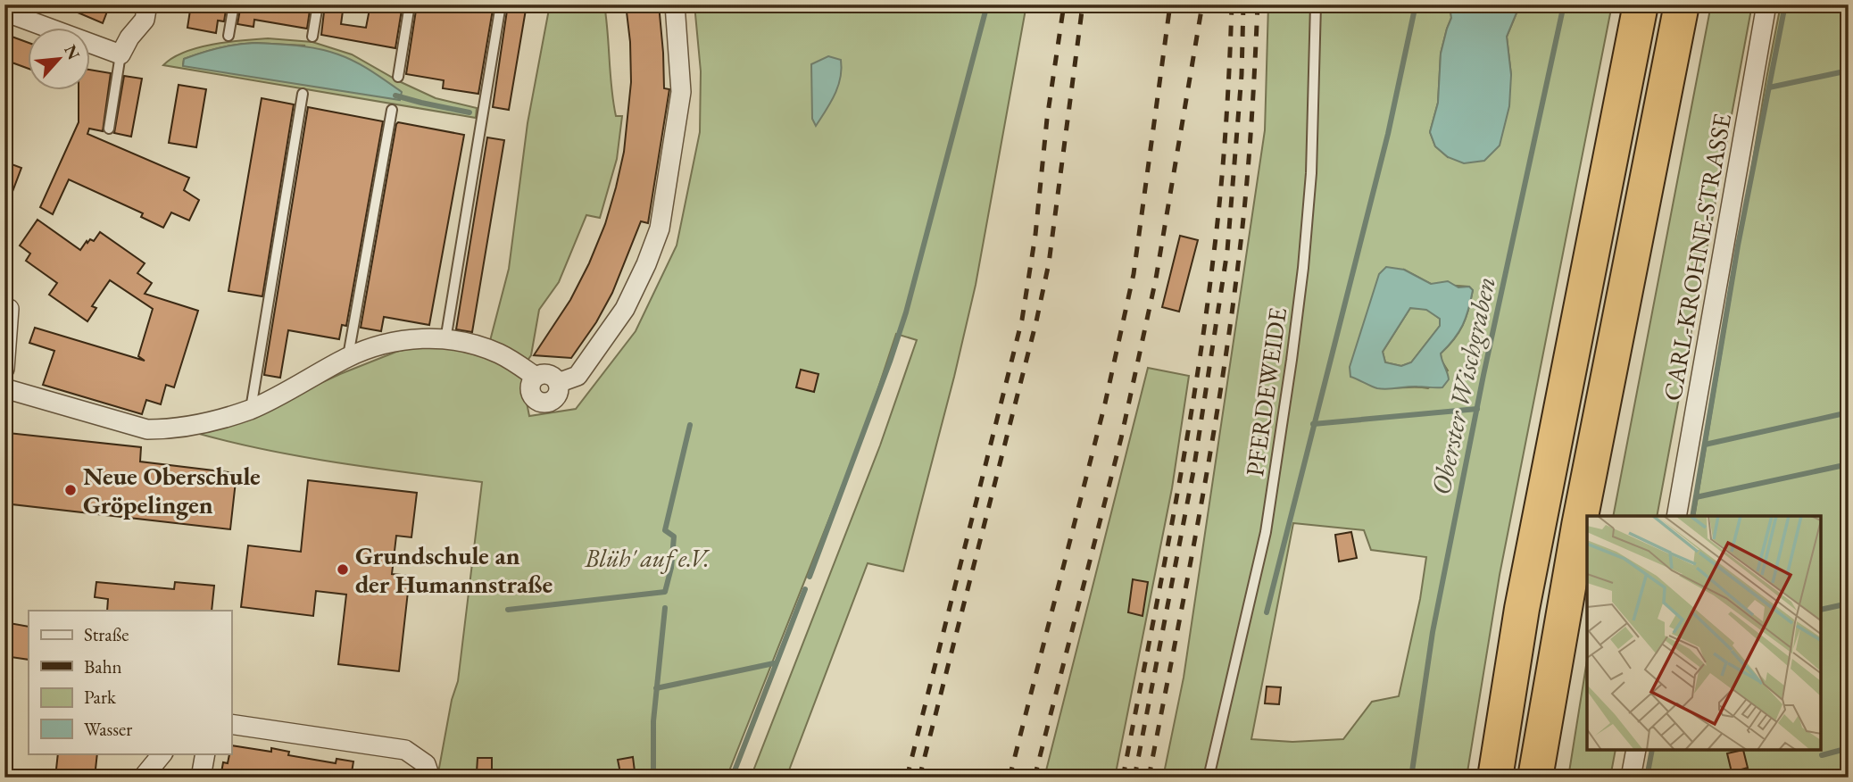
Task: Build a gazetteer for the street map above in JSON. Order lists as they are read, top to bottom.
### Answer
{
  "streets": {
    "street": ["CARL-KROHNE-STRASSE"],
    "lane": ["PFERDEWEIDE"]
  },
  "water": ["Oberster Wischgraben"],
  "parks": ["Blüh' auf e.V."],
  "places": ["Neue Oberschule Gröpelingen", "Grundschule an der Humannstraße"],
  "legend": [
    "Straße",
    "Bahn",
    "Park",
    "Wasser"
  ],
  "north": "top right"
}
